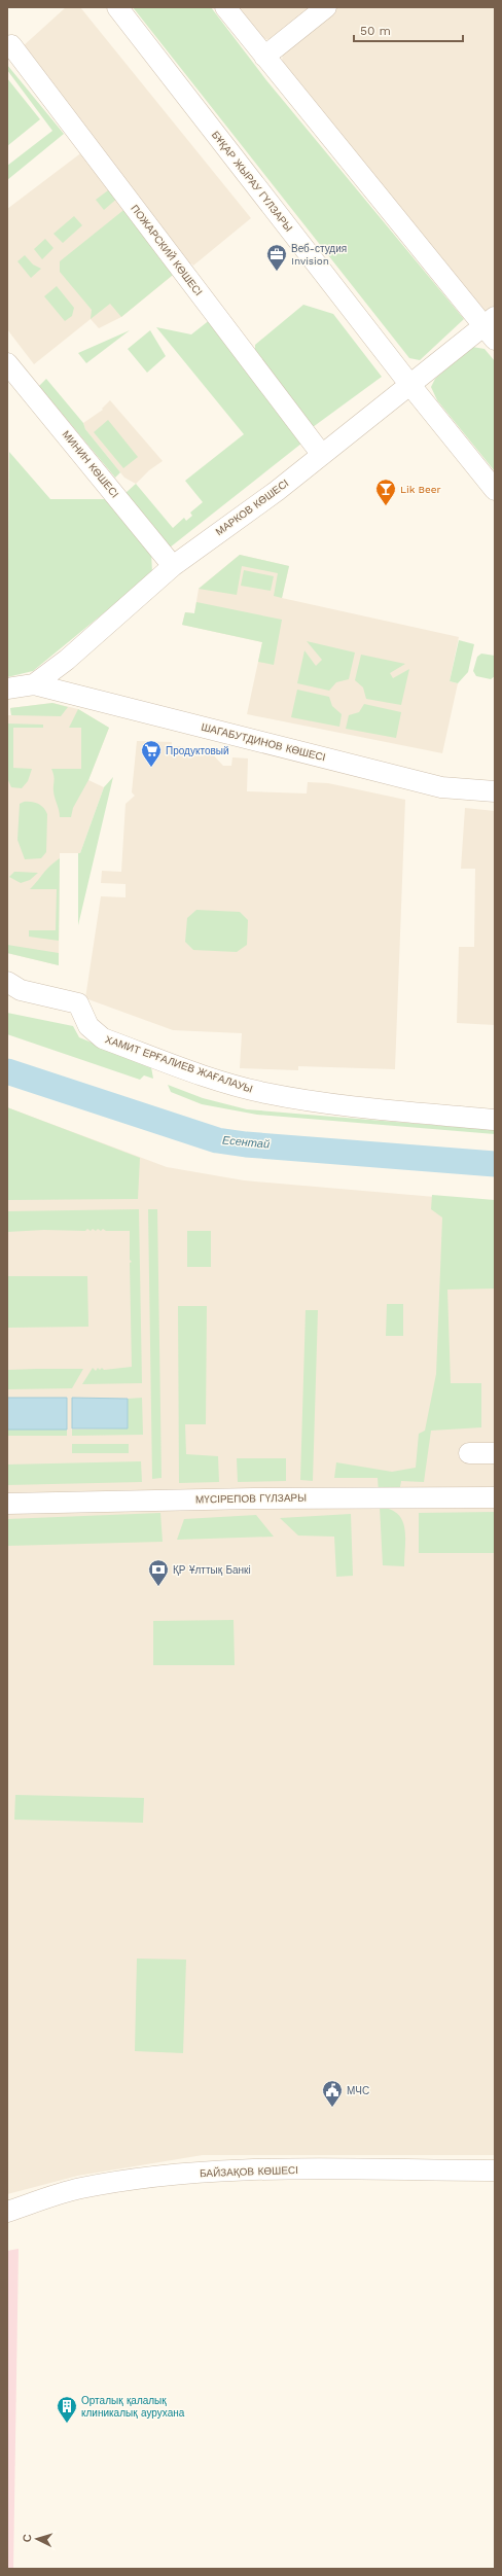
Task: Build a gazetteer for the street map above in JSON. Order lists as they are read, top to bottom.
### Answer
{
  "streets": {
    "street": [
      "БҰҚАР ЖЫРАУ ГҮЛЗАРЫ",
      "ПОЖАРСКИЙ КӨШЕСІ",
      "МИНИН КӨШЕСІ",
      "МАРКОВ КӨШЕСІ",
      "ШАГАБУТДИНОВ КӨШЕСІ",
      "ХАМИТ ЕРҒАЛИЕВ ЖАҒАЛАУЫ",
      "МҮСІРЕПОВ ГҮЛЗАРЫ",
      "БАЙЗАҚОВ КӨШЕСІ"
    ]
  },
  "crossings": [
    ["БҰҚАР ЖЫРАУ ГҮЛЗАРЫ", "МАРКОВ КӨШЕСІ"],
    ["ПОЖАРСКИЙ КӨШЕСІ", "МАРКОВ КӨШЕСІ"],
    ["МИНИН КӨШЕСІ", "МАРКОВ КӨШЕСІ"],
    ["МАРКОВ КӨШЕСІ", "ШАГАБУТДИНОВ КӨШЕСІ"]
  ],
  "water": ["Есентай"],
  "places": {
    "office": ["Веб-студия Invision"],
    "bar": ["Lik Beer"],
    "supermarket": ["Продуктовый"],
    "bank": ["ҚР Ұлттық Банкі"],
    "public building": ["МЧС"],
    "building": ["Орталық қалалық клиникалық аурухана"]
  },
  "scale_bar": "50 m",
  "north": "left"
}
